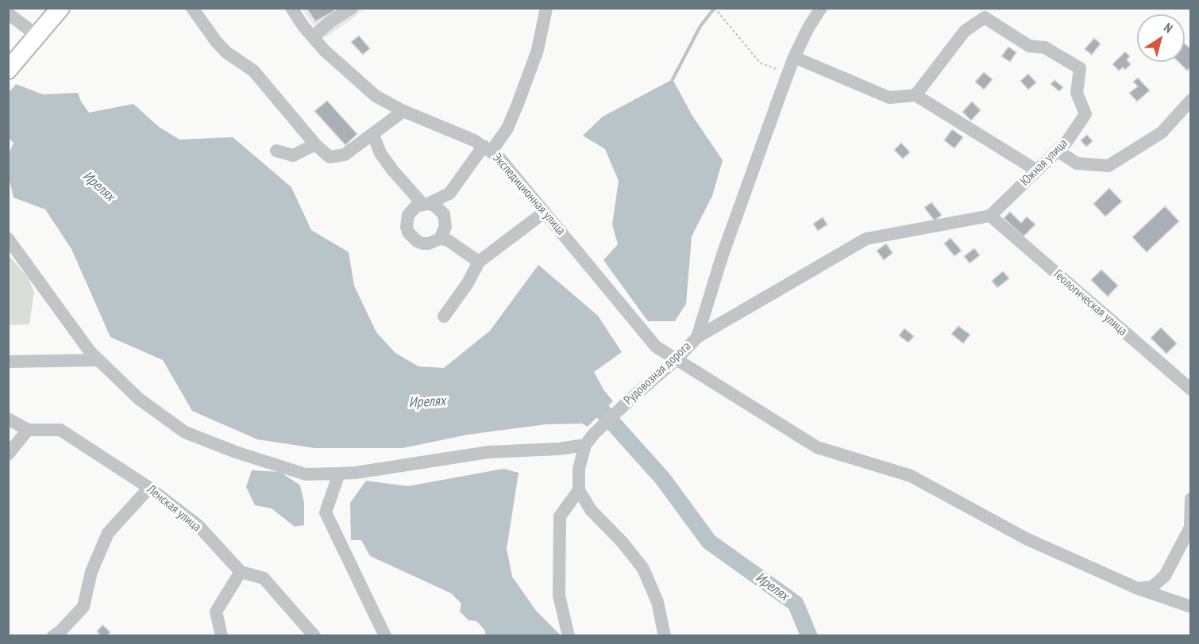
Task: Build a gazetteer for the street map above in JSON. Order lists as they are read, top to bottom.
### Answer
{
  "streets": {
    "street": [
      "Южная улица",
      "Экспедиционная улица",
      "Геологическая улица",
      "Рудовозная дорога",
      "Ленская улица"
    ]
  },
  "crossings": [
    ["Южная улица", "Геологическая улица"],
    ["Экспедиционная улица", "Рудовозная дорога"]
  ],
  "water": ["Ирелях"],
  "north": "top right"
}
